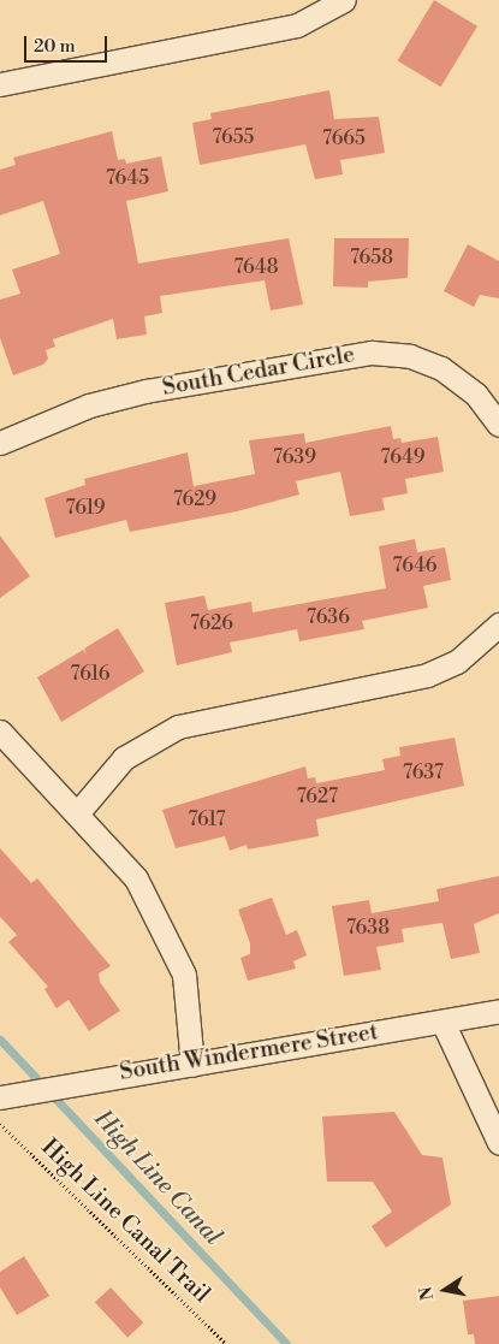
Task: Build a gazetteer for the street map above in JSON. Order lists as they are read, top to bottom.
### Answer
{
  "streets": {
    "street": ["South Cedar Circle", "South Windermere Street"],
    "path": ["High Line Canal Trail"]
  },
  "water": ["High Line Canal"],
  "house_numbers": [
    "7655",
    "7665",
    "7645",
    "7658",
    "7648",
    "7639",
    "7649",
    "7629",
    "7619",
    "7646",
    "7636",
    "7626",
    "7616",
    "7637",
    "7627",
    "7617",
    "7638"
  ],
  "scale_bar": "20 m",
  "north": "left"
}
